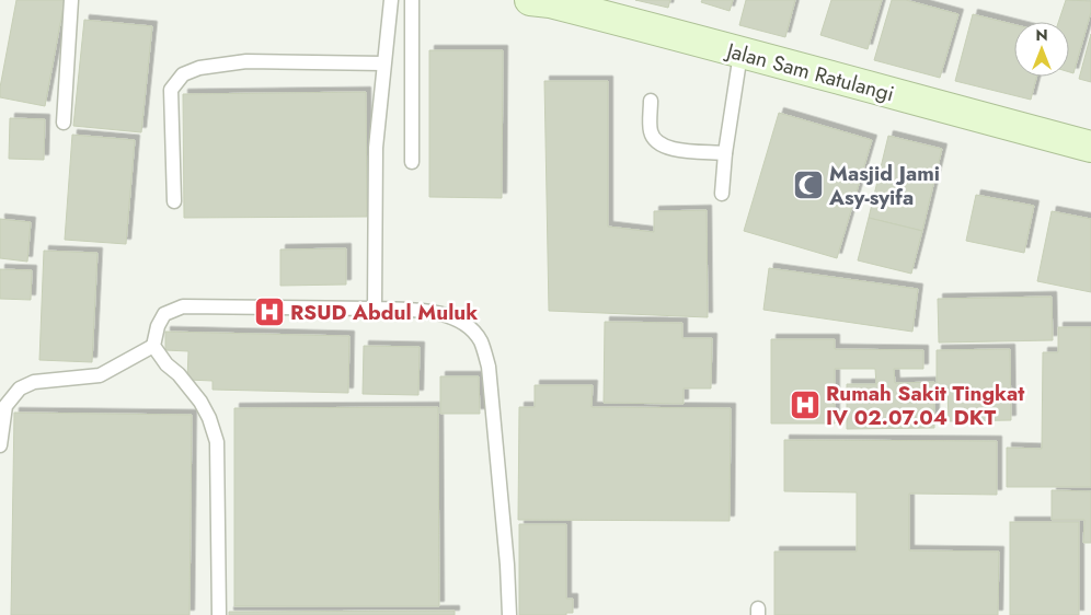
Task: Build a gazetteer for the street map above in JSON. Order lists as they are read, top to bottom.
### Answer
{
  "streets": {
    "street": ["Jalan Sam Ratulangi"]
  },
  "places": {
    "mosque": ["Masjid Jami Asy-syifa"],
    "hospital": ["RSUD Abdul Muluk", "Rumah Sakit Tingkat IV 02.07.04 DKT"]
  },
  "north": "top"
}
